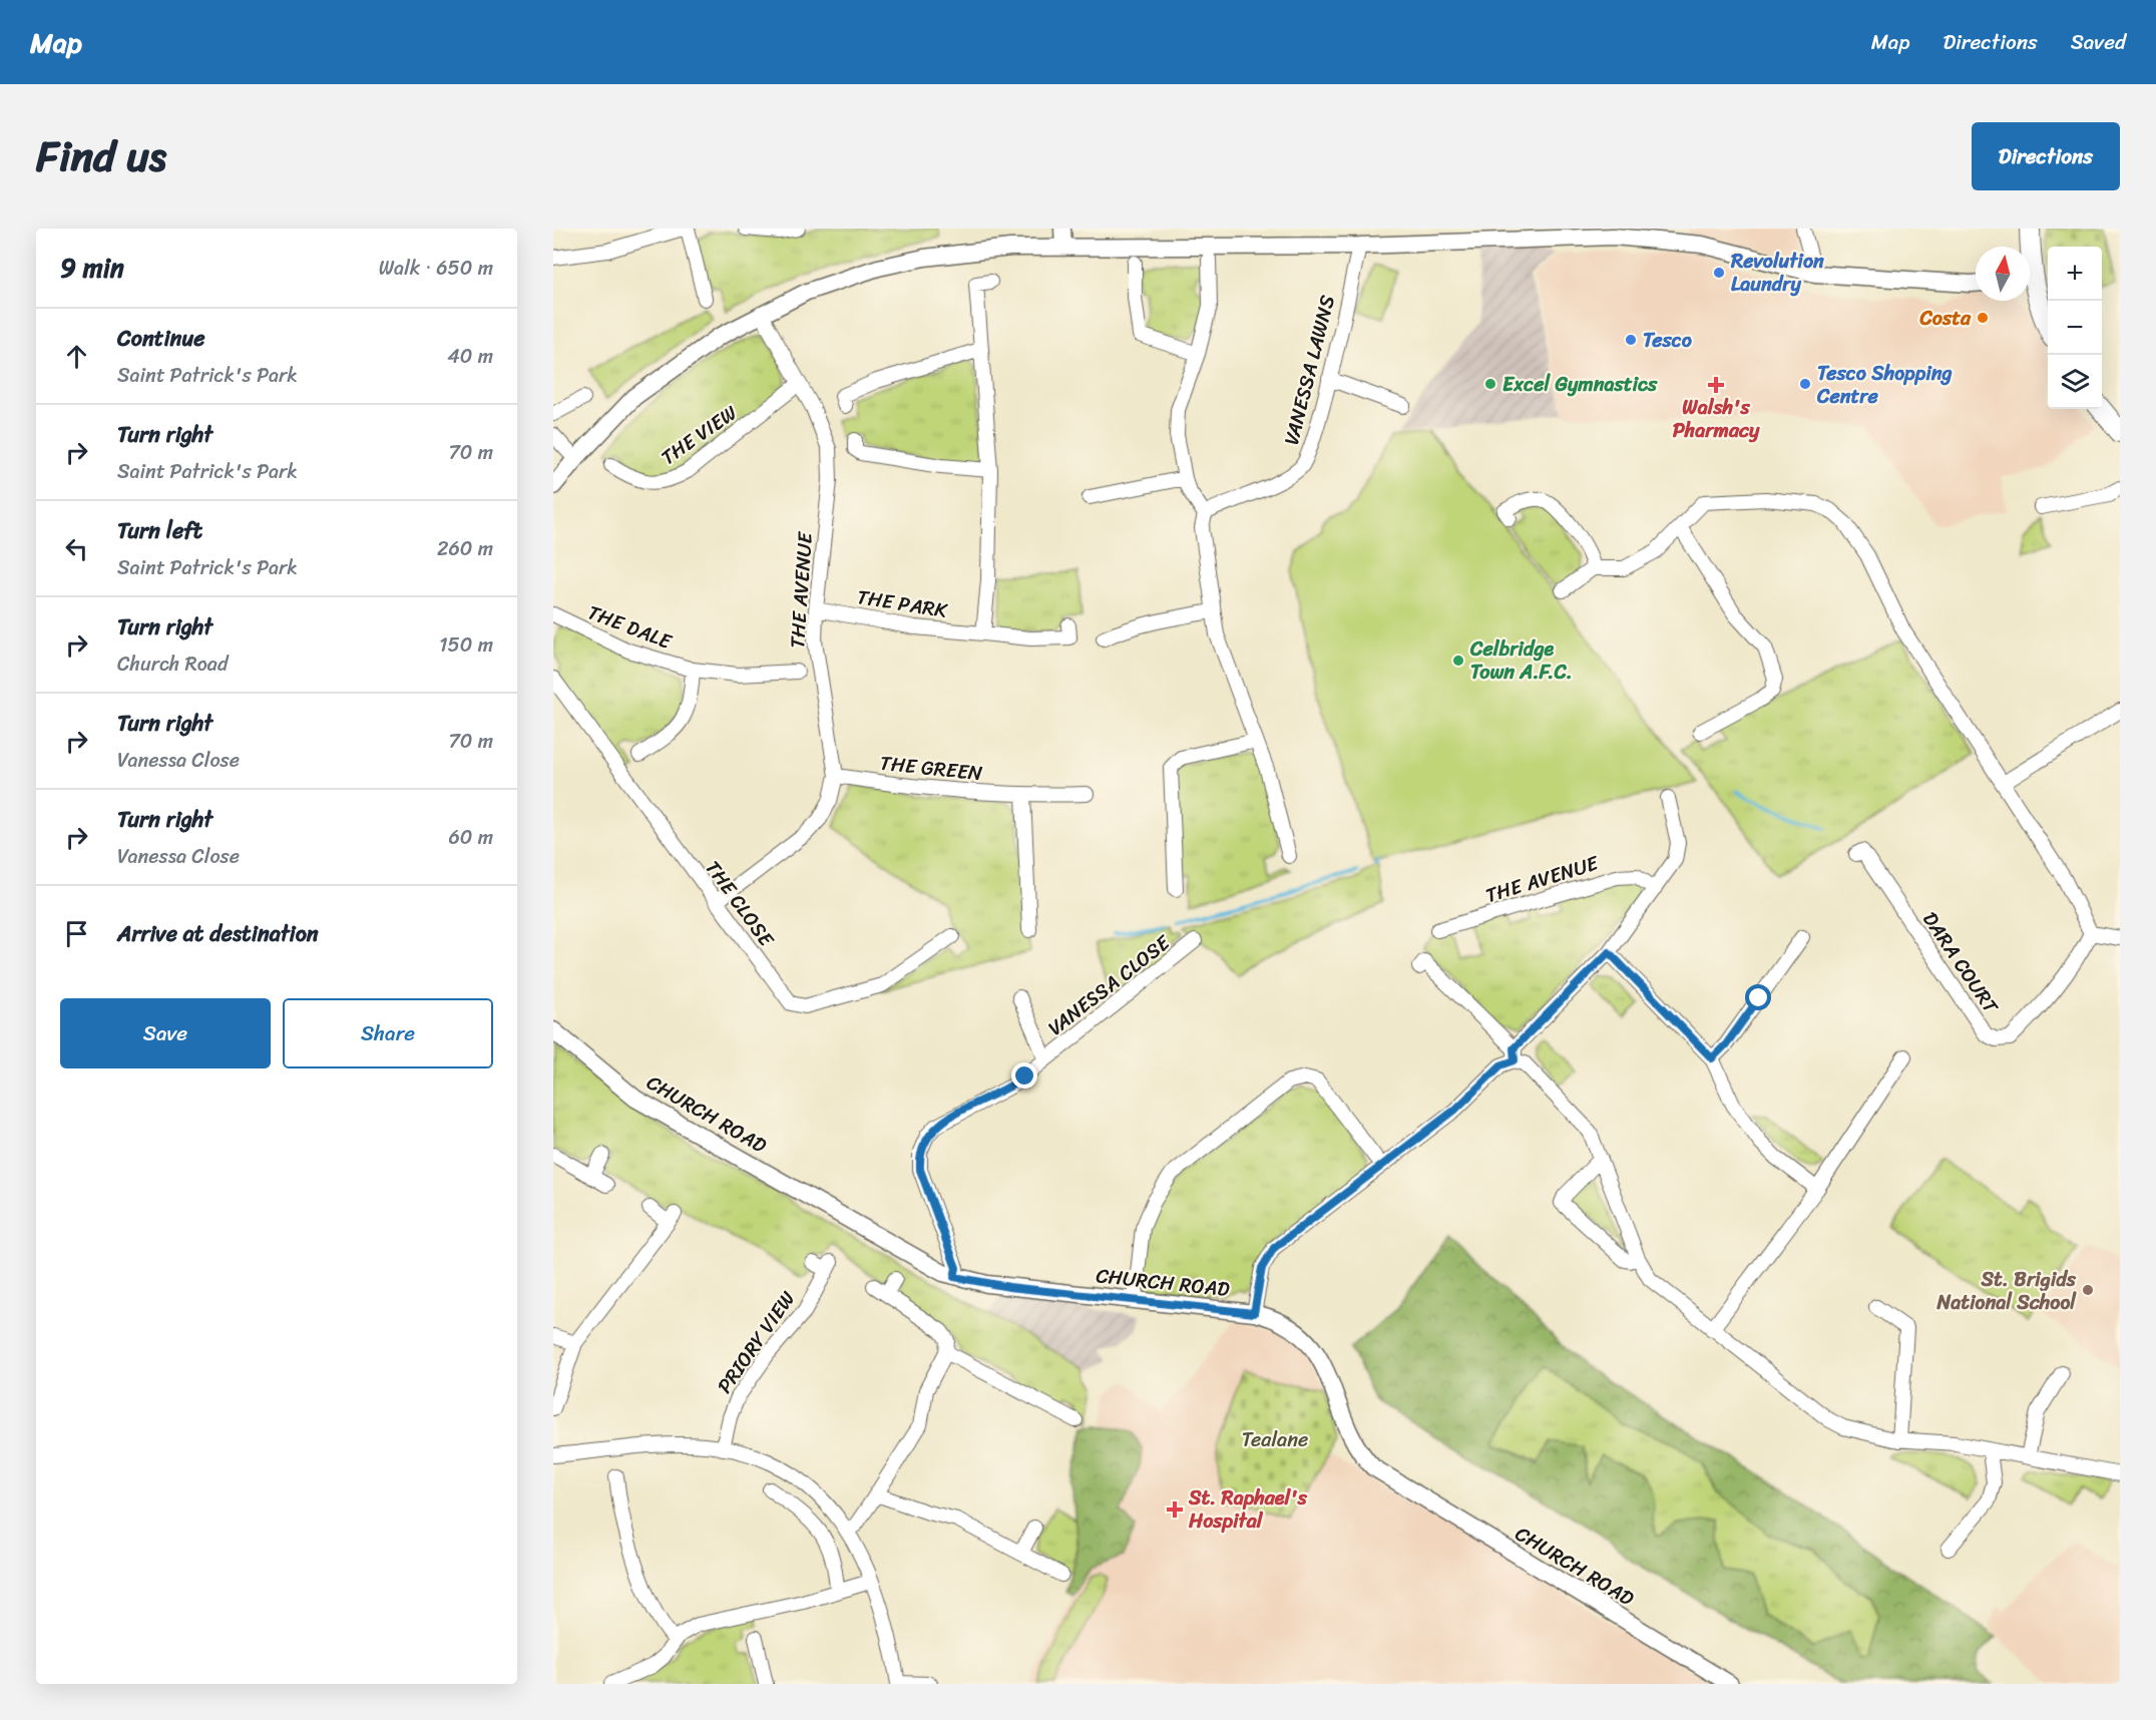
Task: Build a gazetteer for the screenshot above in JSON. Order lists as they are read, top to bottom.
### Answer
{
  "streets": {
    "street": [
      "VANESSA LAWNS",
      "THE VIEW",
      "THE AVENUE",
      "THE PARK",
      "THE DALE",
      "THE GREEN",
      "THE CLOSE",
      "DARA COURT",
      "VANESSA CLOSE",
      "CHURCH ROAD",
      "PRIORY VIEW"
    ]
  },
  "crossings": [
    ["THE VIEW", "THE AVENUE"],
    ["THE AVENUE", "THE PARK"],
    ["THE AVENUE", "THE GREEN"],
    ["THE AVENUE", "THE CLOSE"],
    ["VANESSA CLOSE", "CHURCH ROAD"]
  ],
  "parks": ["Tealane"],
  "places": {
    "other": [
      "Revolution Laundry",
      "Costa",
      "Tesco",
      "Excel Gymnastics",
      "Tesco Shopping Centre",
      "Celbridge Town A.F.C.",
      "St. Brigids National School"
    ],
    "health": ["Walsh's Pharmacy", "St. Raphael's Hospital"]
  },
  "north": "top",
  "page": {
    "header": "Map",
    "nav": ["Map", "Directions", "Saved"],
    "title": "Find us",
    "buttons": [
      "Directions",
      ["Save", "Share"]
    ],
    "heading": ["9 min", "Walk · 650 m"],
    "map_buttons": ["+", "−"],
    "list": [
      ["Continue", "Saint Patrick's Park", "40 m"],
      ["Turn right", "Saint Patrick's Park", "70 m"],
      ["Turn left", "Saint Patrick's Park", "260 m"],
      ["Turn right", "Church Road", "150 m"],
      ["Turn right", "Vanessa Close", "70 m"],
      ["Turn right", "Vanessa Close", "60 m"],
      "Arrive at destination"
    ]
  }
}
